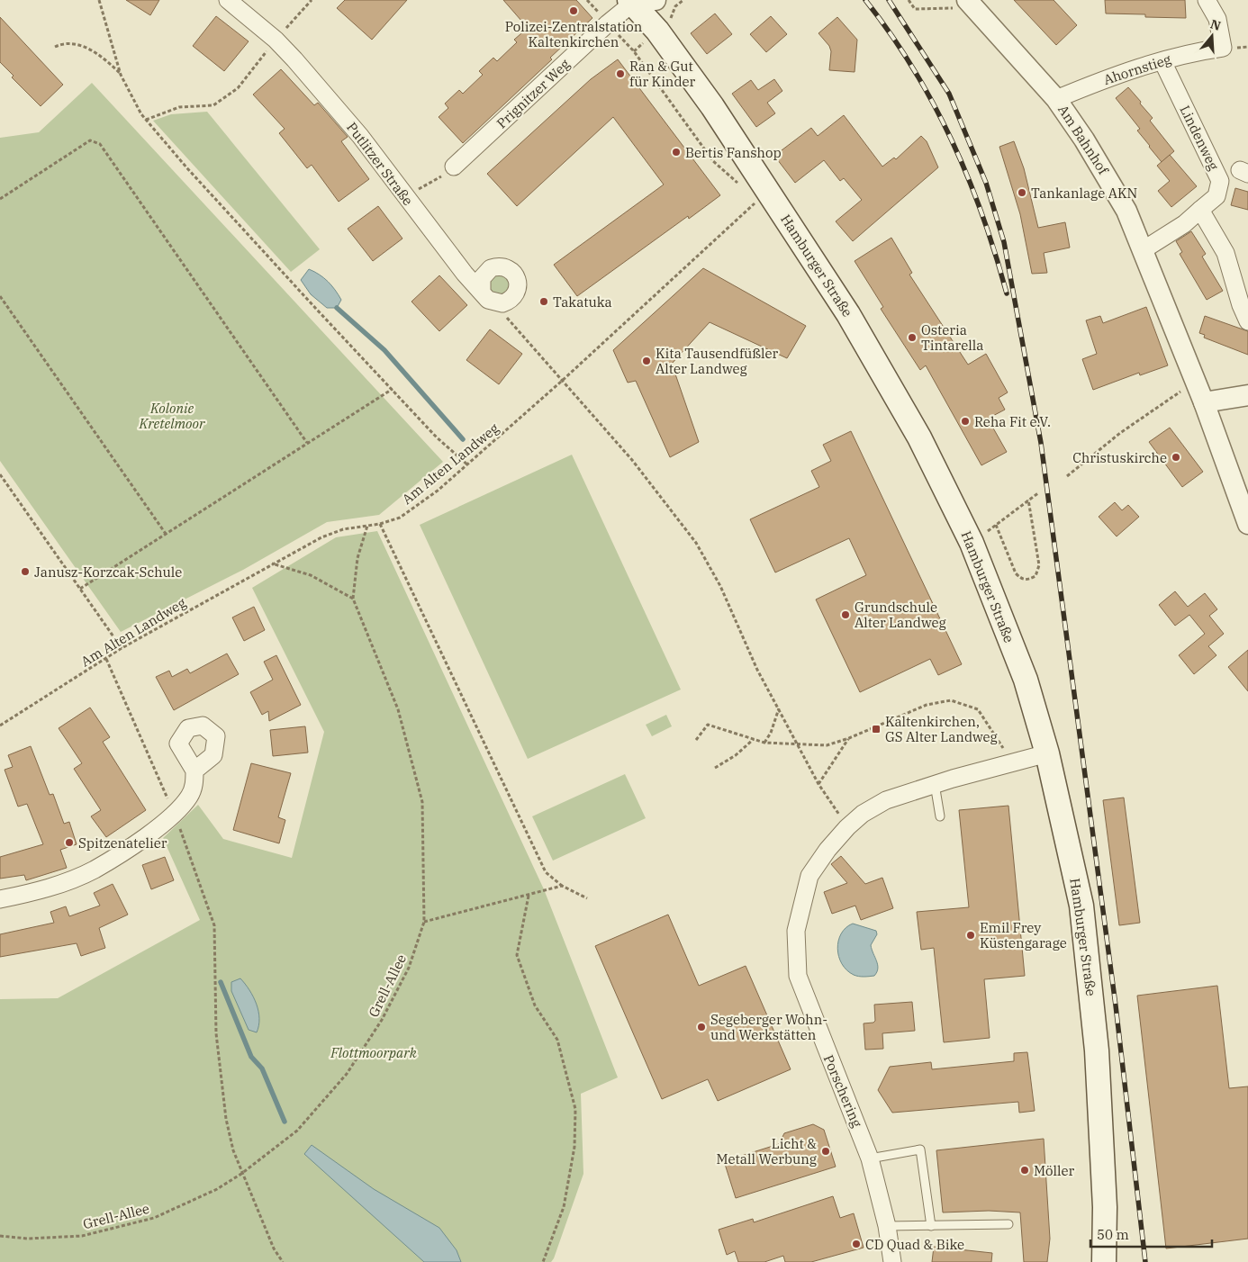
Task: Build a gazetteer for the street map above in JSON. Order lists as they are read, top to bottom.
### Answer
{
  "streets": {
    "main road": ["Hamburger Straße"],
    "street": [
      "Ahornstieg",
      "Prignitzer Weg",
      "Lindenweg",
      "Am Bahnhof",
      "Putlitzer Straße",
      "Porschering"
    ],
    "path": ["Am Alten Landweg", "Grell-Allee"]
  },
  "crossings": [
    ["Ahornstieg", "Lindenweg"],
    ["Ahornstieg", "Am Bahnhof"],
    ["Prignitzer Weg", "Hamburger Straße"],
    ["Lindenweg", "Am Bahnhof"],
    ["Hamburger Straße", "Porschering"]
  ],
  "parks": ["Kolonie Kretelmoor", "Flottmoorpark"],
  "places": {
    "other": [
      "Polizei-Zentralstation Kaltenkirchen",
      "Ran & Gut für Kinder",
      "Bertis Fanshop",
      "Tankanlage AKN",
      "Takatuka",
      "Osteria Tintarella",
      "Kita Tausendfüßler Alter Landweg",
      "Reha Fit e.V.",
      "Christuskirche",
      "Janusz-Korzcak-Schule",
      "Grundschule Alter Landweg",
      "Spitzenatelier",
      "Emil Frey Küstengarage",
      "Segeberger Wohn- und Werkstätten",
      "Licht & Metall Werbung",
      "Möller",
      "CD Quad & Bike"
    ],
    "transit": ["Kaltenkirchen, GS Alter Landweg"]
  },
  "scale_bar": "50 m",
  "north": "top"
}
